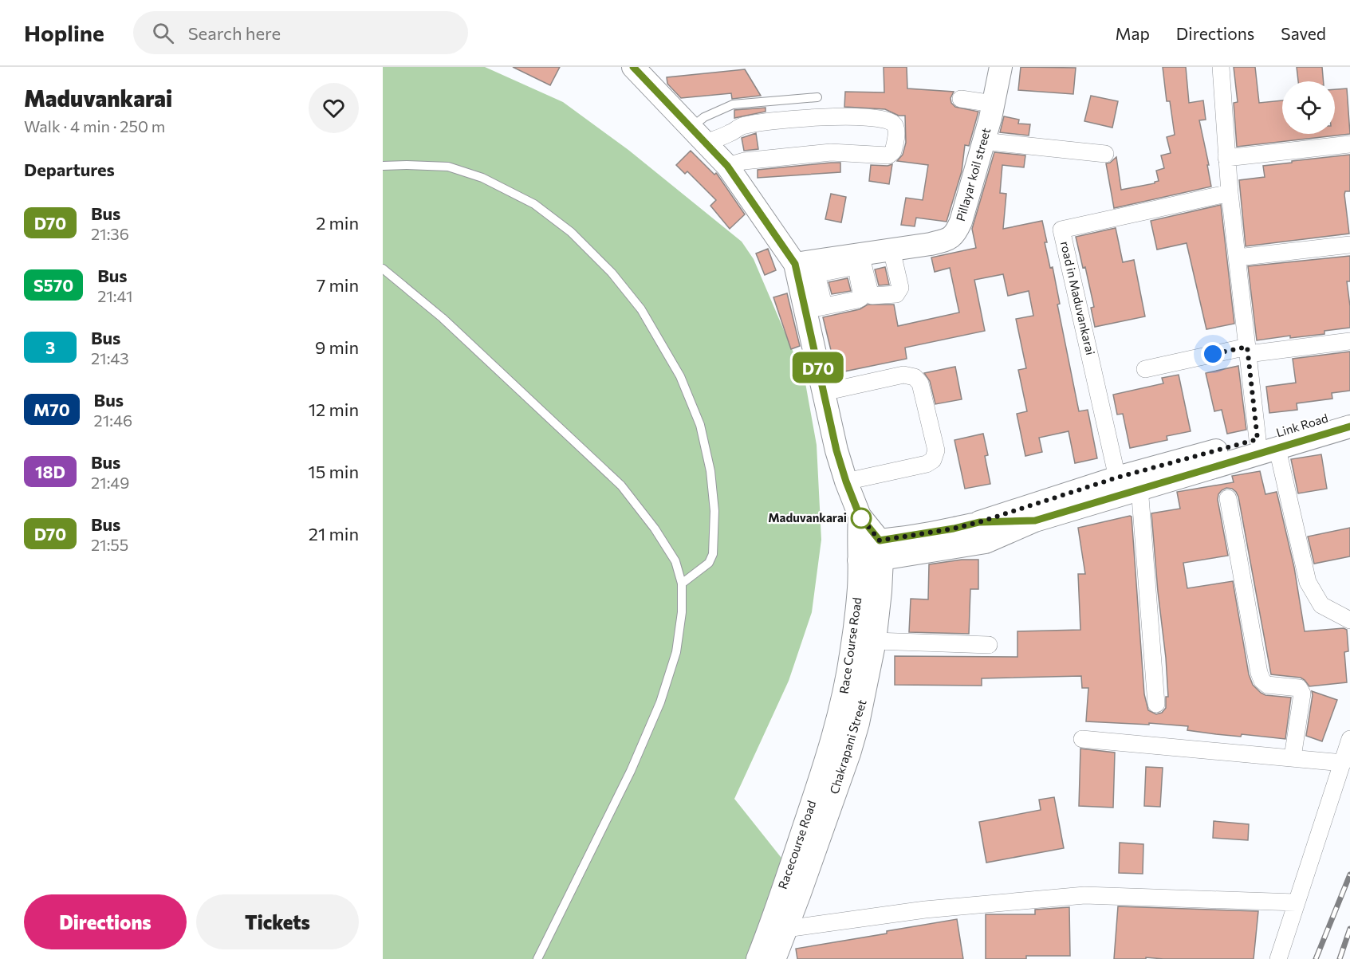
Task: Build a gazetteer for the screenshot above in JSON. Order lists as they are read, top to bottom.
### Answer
{
  "streets": {
    "street": [
      "Pillayar koil street",
      "road in Maduvankarai",
      "Link Road",
      "Race Course Road",
      "Chakrapani Street",
      "Racecourse Road"
    ]
  },
  "crossings": [
    ["road in Maduvankarai", "Link Road"],
    ["Race Course Road", "Chakrapani Street"],
    ["Race Course Road", "Racecourse Road"],
    ["Chakrapani Street", "Racecourse Road"]
  ],
  "places": ["Maduvankarai"],
  "lines": ["bus line D70"],
  "page": {
    "header": "Hopline",
    "search": "Search here",
    "nav": ["Map", "Directions", "Saved"],
    "heading": [
      ["Maduvankarai", "Walk · 4 min · 250 m"],
      "Departures"
    ],
    "on_map": "D70",
    "list": [
      {
        "mark": "D70",
        "name": "Bus",
        "note": "21:36",
        "value": "2 min"
      },
      {
        "mark": "S570",
        "name": "Bus",
        "note": "21:41",
        "value": "7 min"
      },
      {
        "mark": "3",
        "name": "Bus",
        "note": "21:43",
        "value": "9 min"
      },
      {
        "mark": "M70",
        "name": "Bus",
        "note": "21:46",
        "value": "12 min"
      },
      {
        "mark": "18D",
        "name": "Bus",
        "note": "21:49",
        "value": "15 min"
      },
      {
        "mark": "D70",
        "name": "Bus",
        "note": "21:55",
        "value": "21 min"
      }
    ],
    "buttons": ["Directions", "Tickets"]
  }
}
